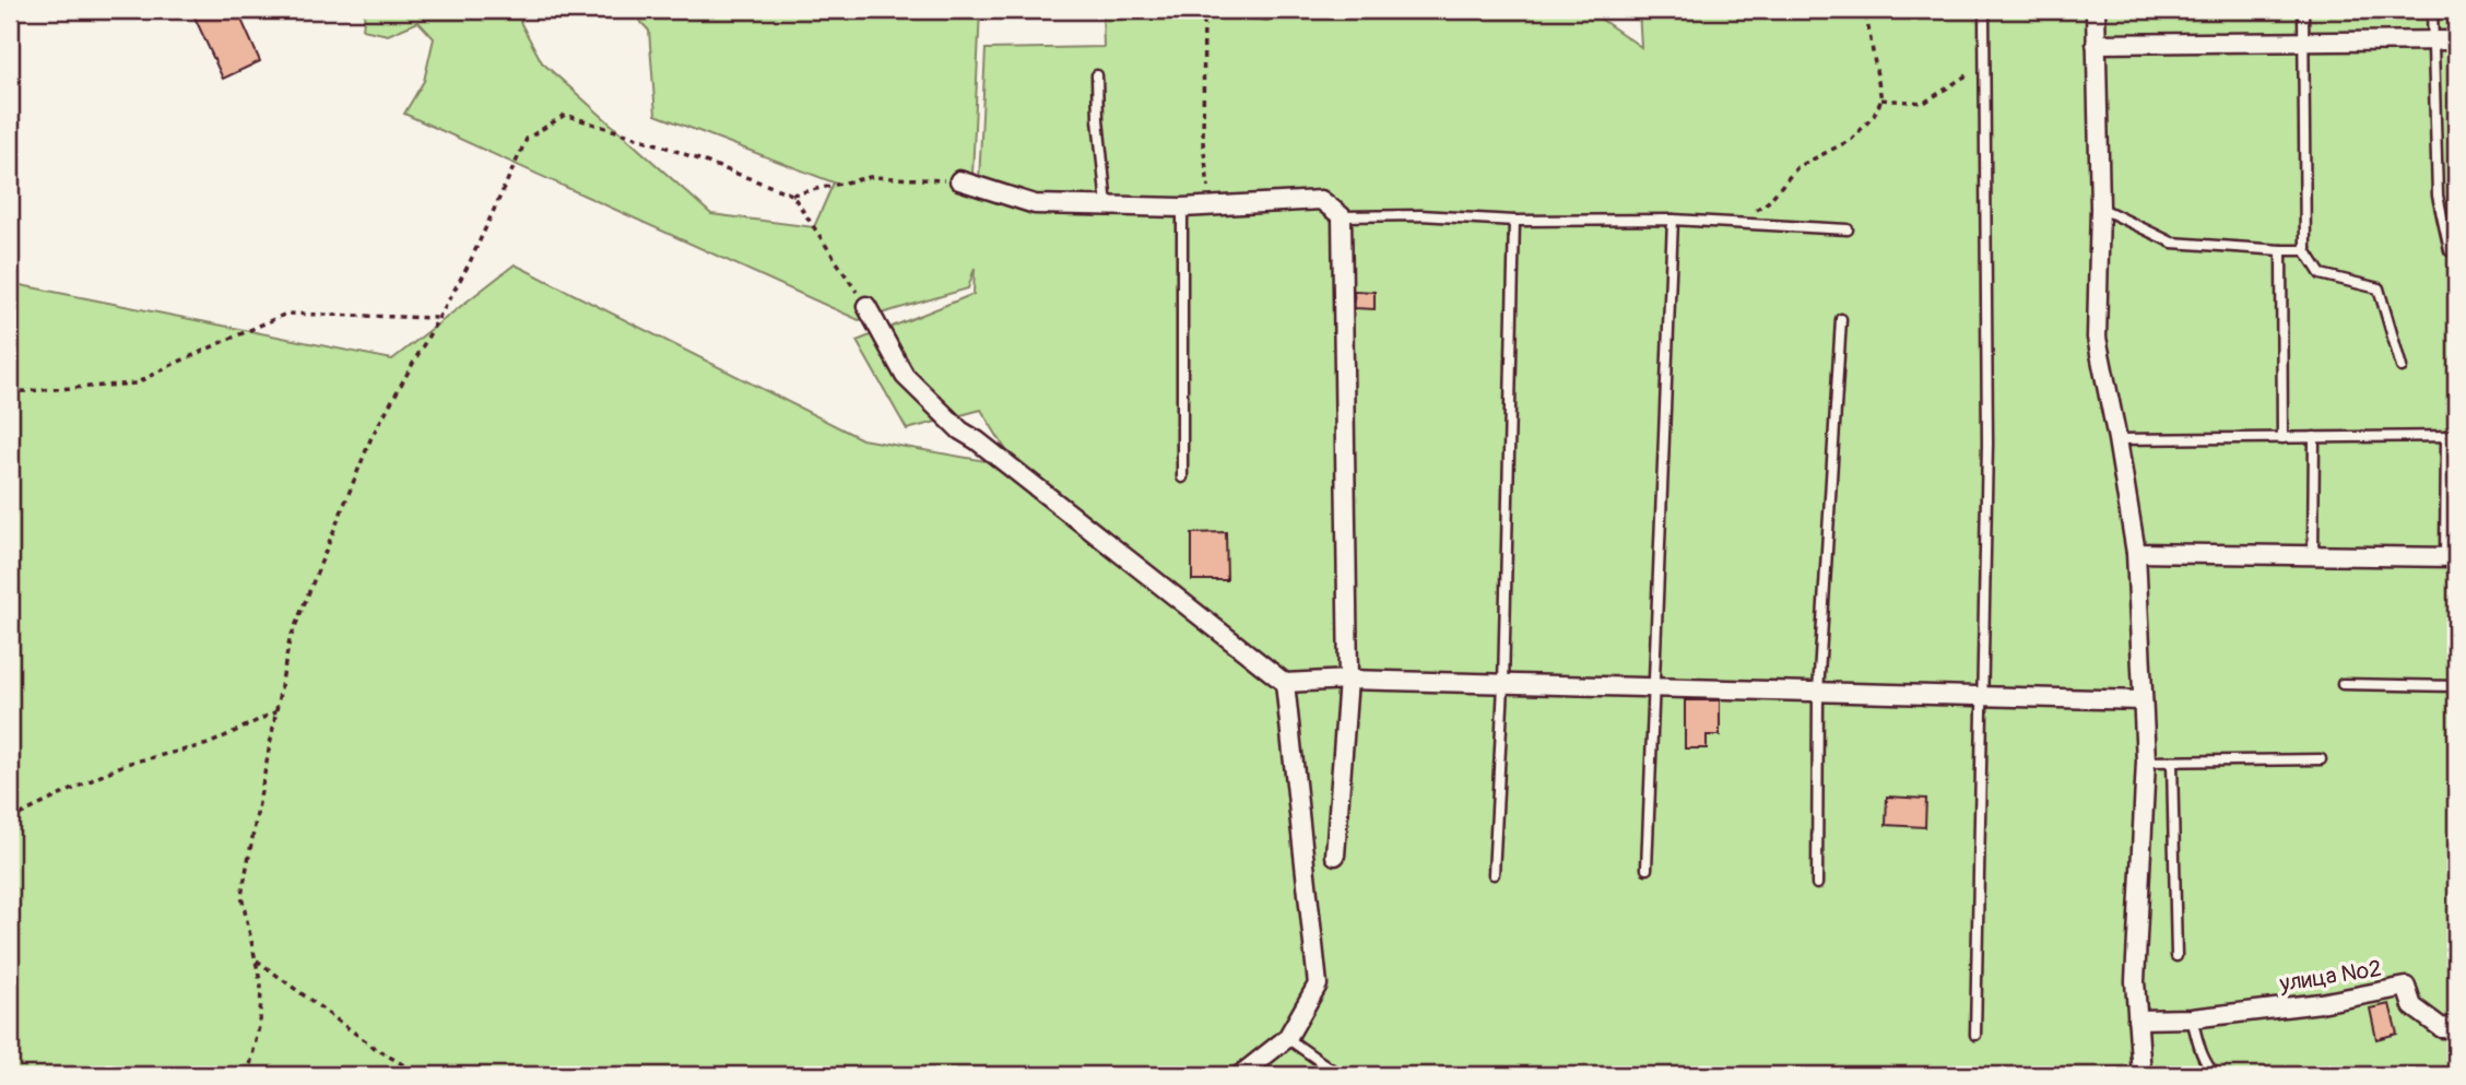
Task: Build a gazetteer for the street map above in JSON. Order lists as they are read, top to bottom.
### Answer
{
  "streets": {
    "street": ["улица №2"]
  }
}
